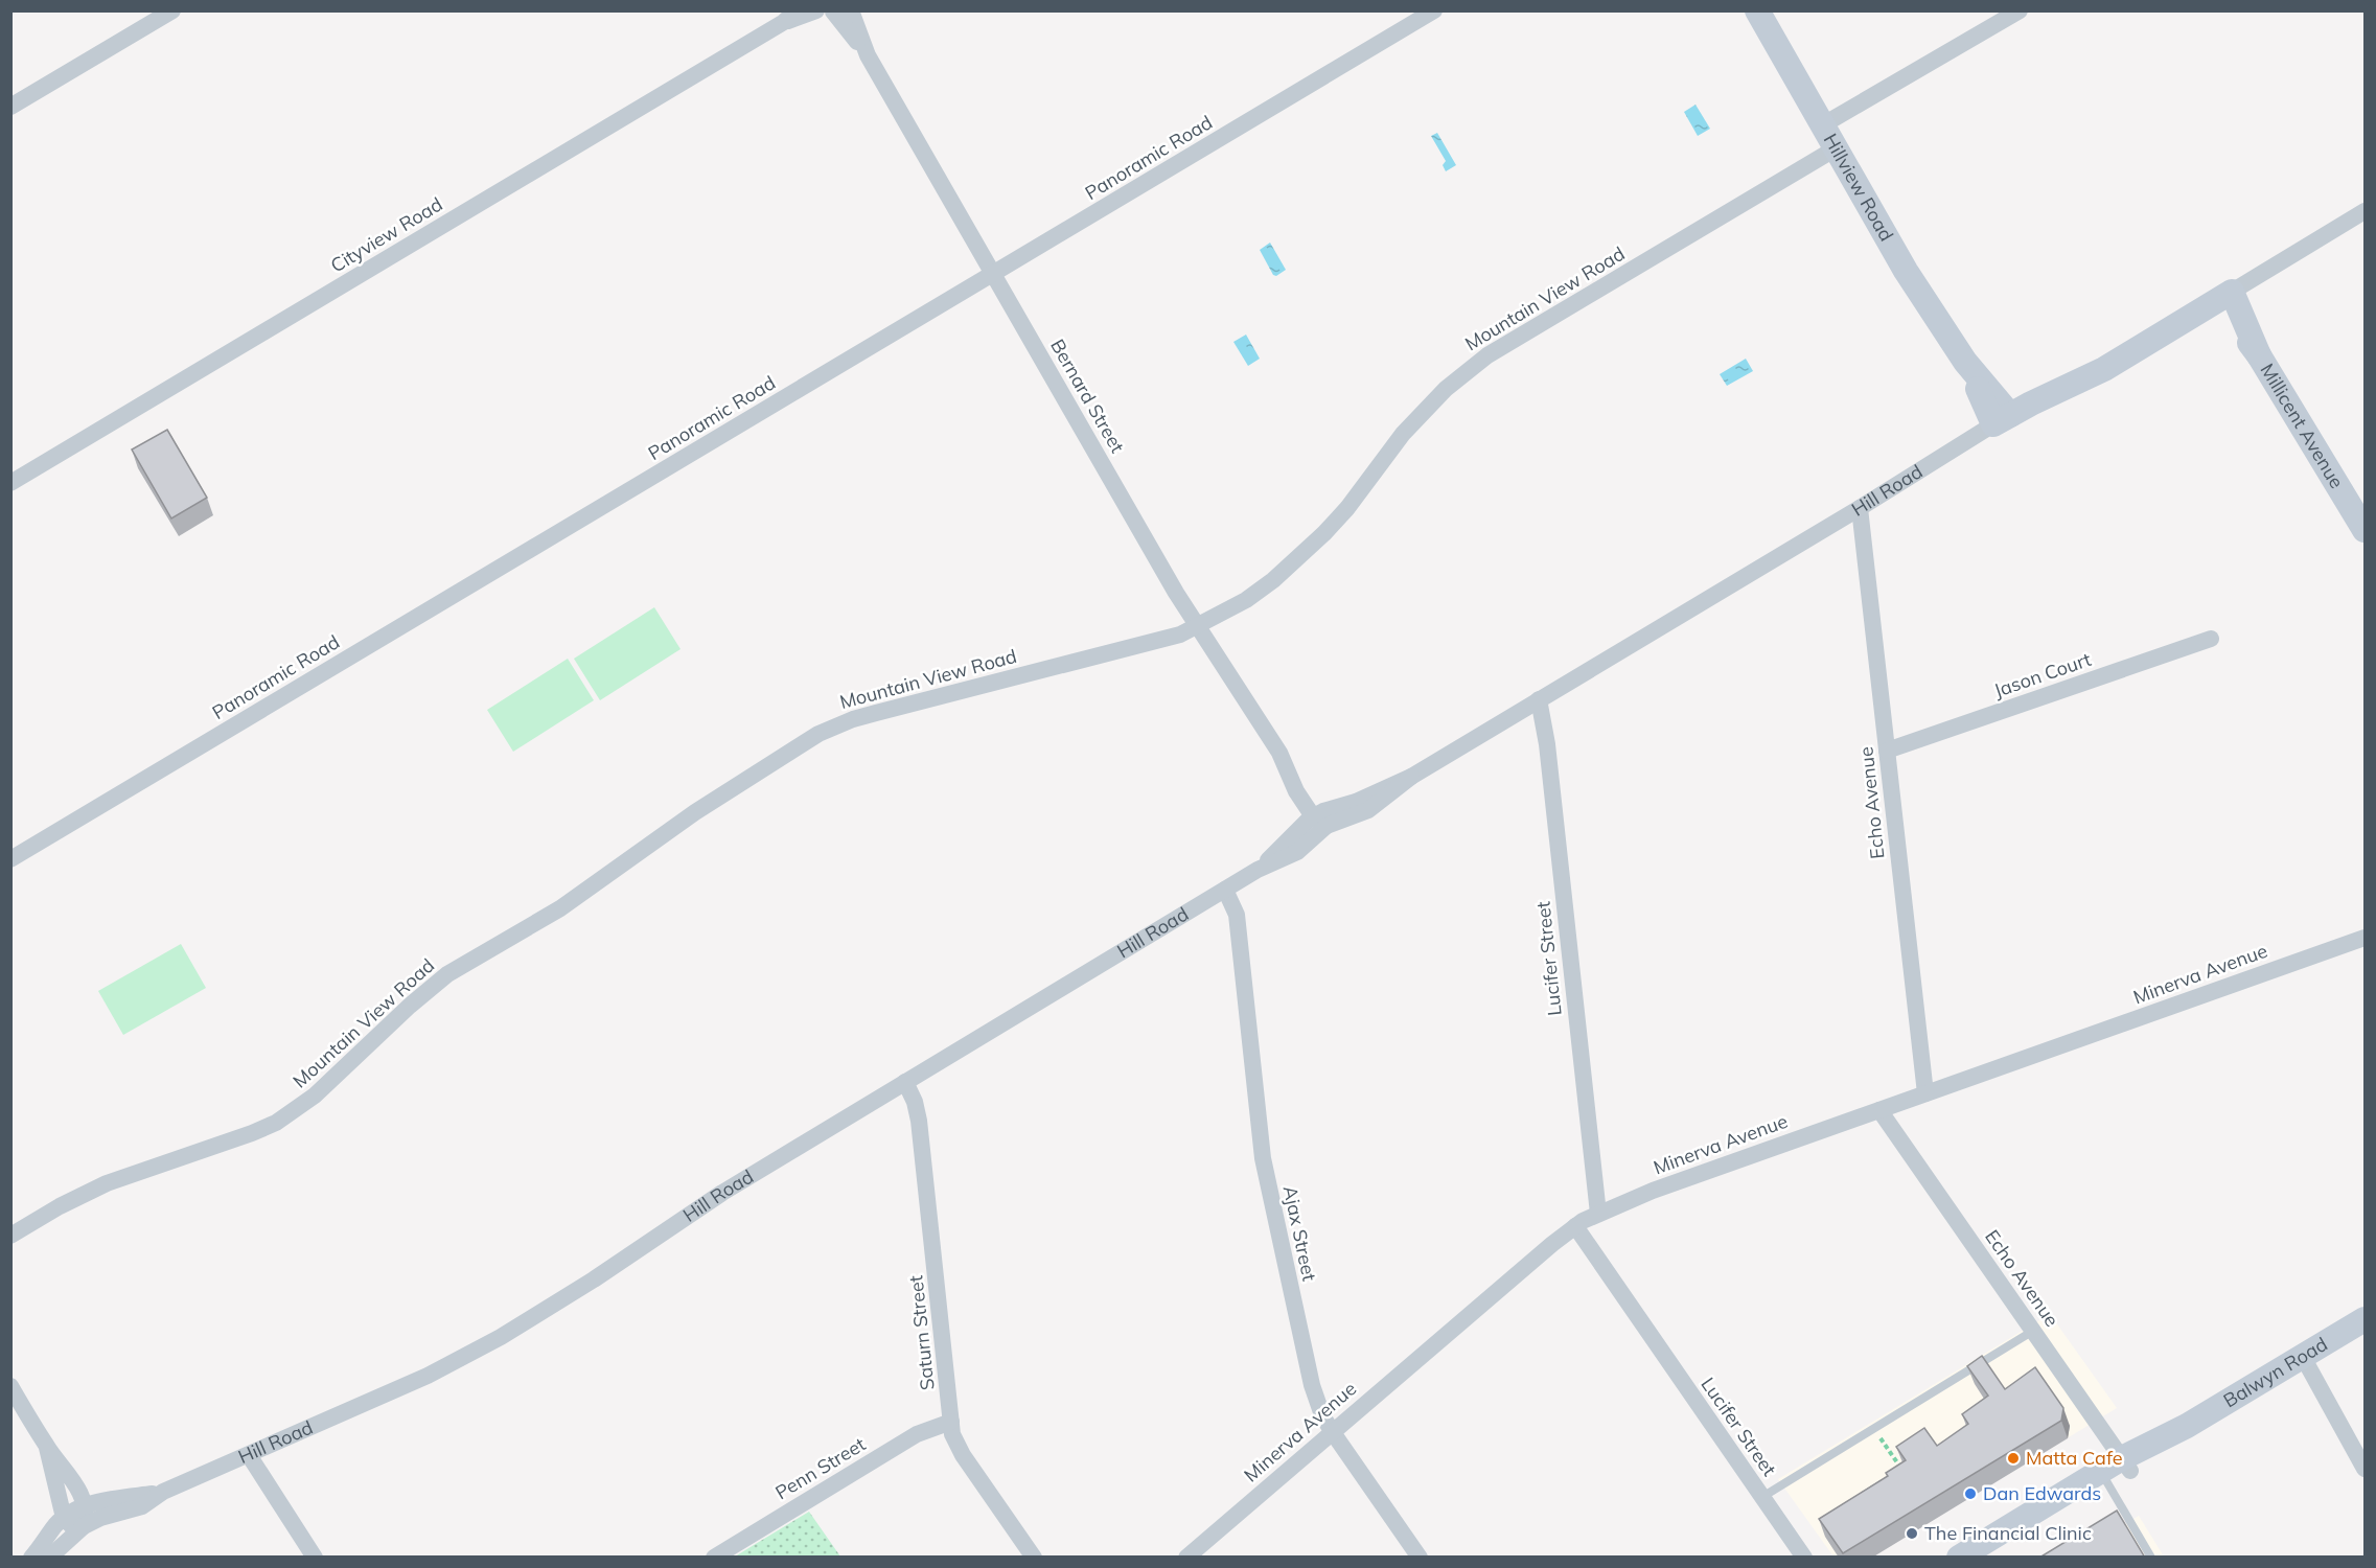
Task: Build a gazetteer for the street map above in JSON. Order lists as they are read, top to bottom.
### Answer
{
  "streets": {
    "street": [
      "Panoramic Road",
      "Hillview Road",
      "Cityview Road",
      "Mountain View Road",
      "Bernard Street",
      "Millicent Avenue",
      "Hill Road",
      "Jason Court",
      "Echo Avenue",
      "Lucifer Street",
      "Minerva Avenue",
      "Ajax Street",
      "Saturn Street",
      "Balwyn Road",
      "Penn Street"
    ]
  },
  "crossings": [
    ["Panoramic Road", "Bernard Street"],
    ["Hillview Road", "Mountain View Road"],
    ["Hillview Road", "Hill Road"],
    ["Cityview Road", "Bernard Street"],
    ["Mountain View Road", "Bernard Street"],
    ["Bernard Street", "Hill Road"],
    ["Millicent Avenue", "Hill Road"],
    ["Hill Road", "Echo Avenue"],
    ["Hill Road", "Lucifer Street"],
    ["Hill Road", "Ajax Street"],
    ["Hill Road", "Saturn Street"],
    ["Jason Court", "Echo Avenue"],
    ["Echo Avenue", "Minerva Avenue"],
    ["Echo Avenue", "Balwyn Road"],
    ["Lucifer Street", "Minerva Avenue"],
    ["Minerva Avenue", "Ajax Street"],
    ["Saturn Street", "Penn Street"]
  ],
  "places": ["Matta Cafe", "Dan Edwards", "The Financial Clinic"]
}
